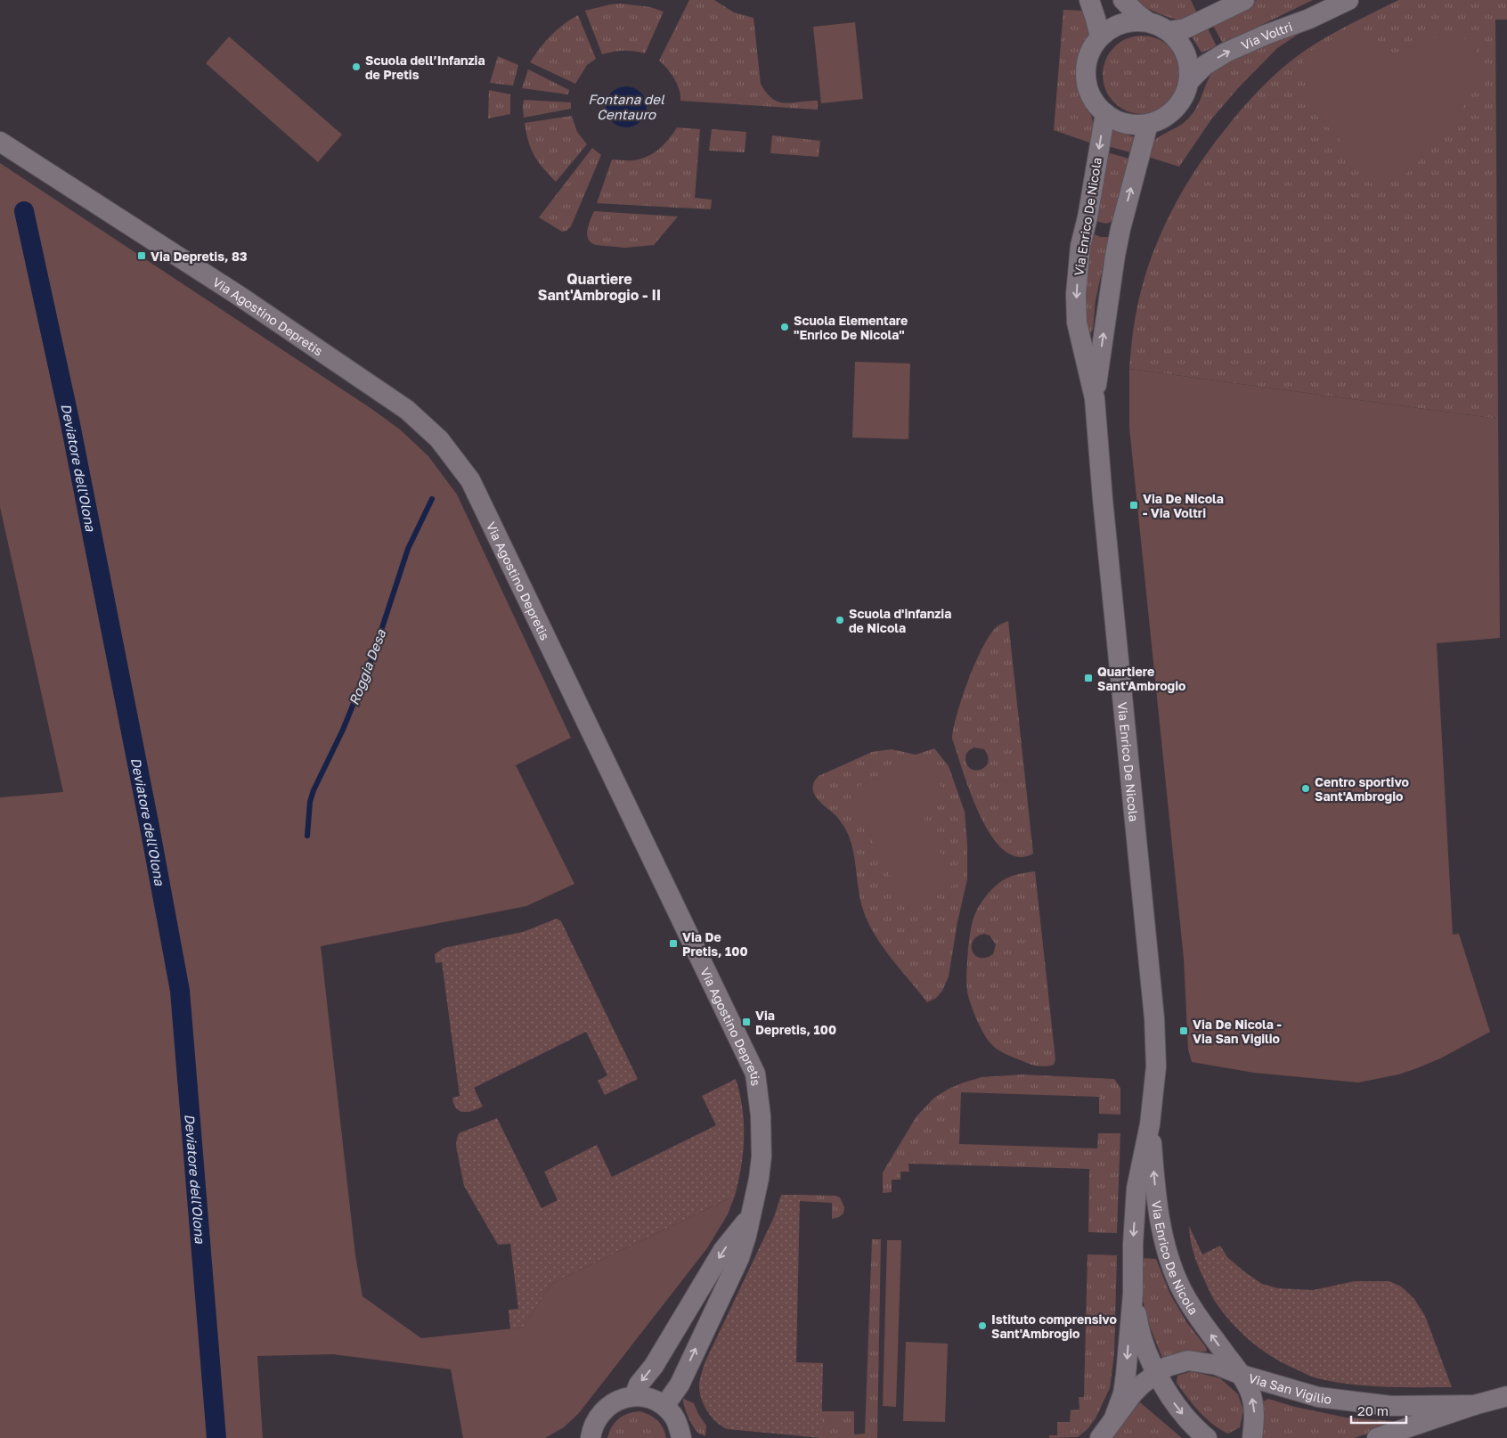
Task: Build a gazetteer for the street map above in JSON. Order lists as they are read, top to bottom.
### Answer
{
  "streets": {
    "street": [
      "Via Voltri",
      "Via Enrico De Nicola",
      "Via Agostino Depretis",
      "Via San Vigilio"
    ]
  },
  "crossings": [
    ["Via Voltri", "Via Enrico De Nicola"],
    ["Via Enrico De Nicola", "Via San Vigilio"]
  ],
  "districts": ["Quartiere Sant'Ambrogio - II"],
  "water": ["Fontana del Centauro", "Deviatore dell'Olona", "Roggia Desa"],
  "places": {
    "other": [
      "Scuola dell’Infanzia de Pretis",
      "Scuola Elementare \"Enrico De Nicola\"",
      "Scuola d'infanzia de Nicola",
      "Centro sportivo Sant'Ambrogio",
      "Istituto comprensivo Sant'Ambrogio"
    ],
    "transit": [
      "Via Depretis, 83",
      "Via De Nicola - Via Voltri",
      "Quartiere Sant'Ambrogio",
      "Via De Pretis, 100",
      "Via Depretis, 100",
      "Via De Nicola - Via San Vigilio"
    ]
  },
  "scale_bar": "20 m"
}
